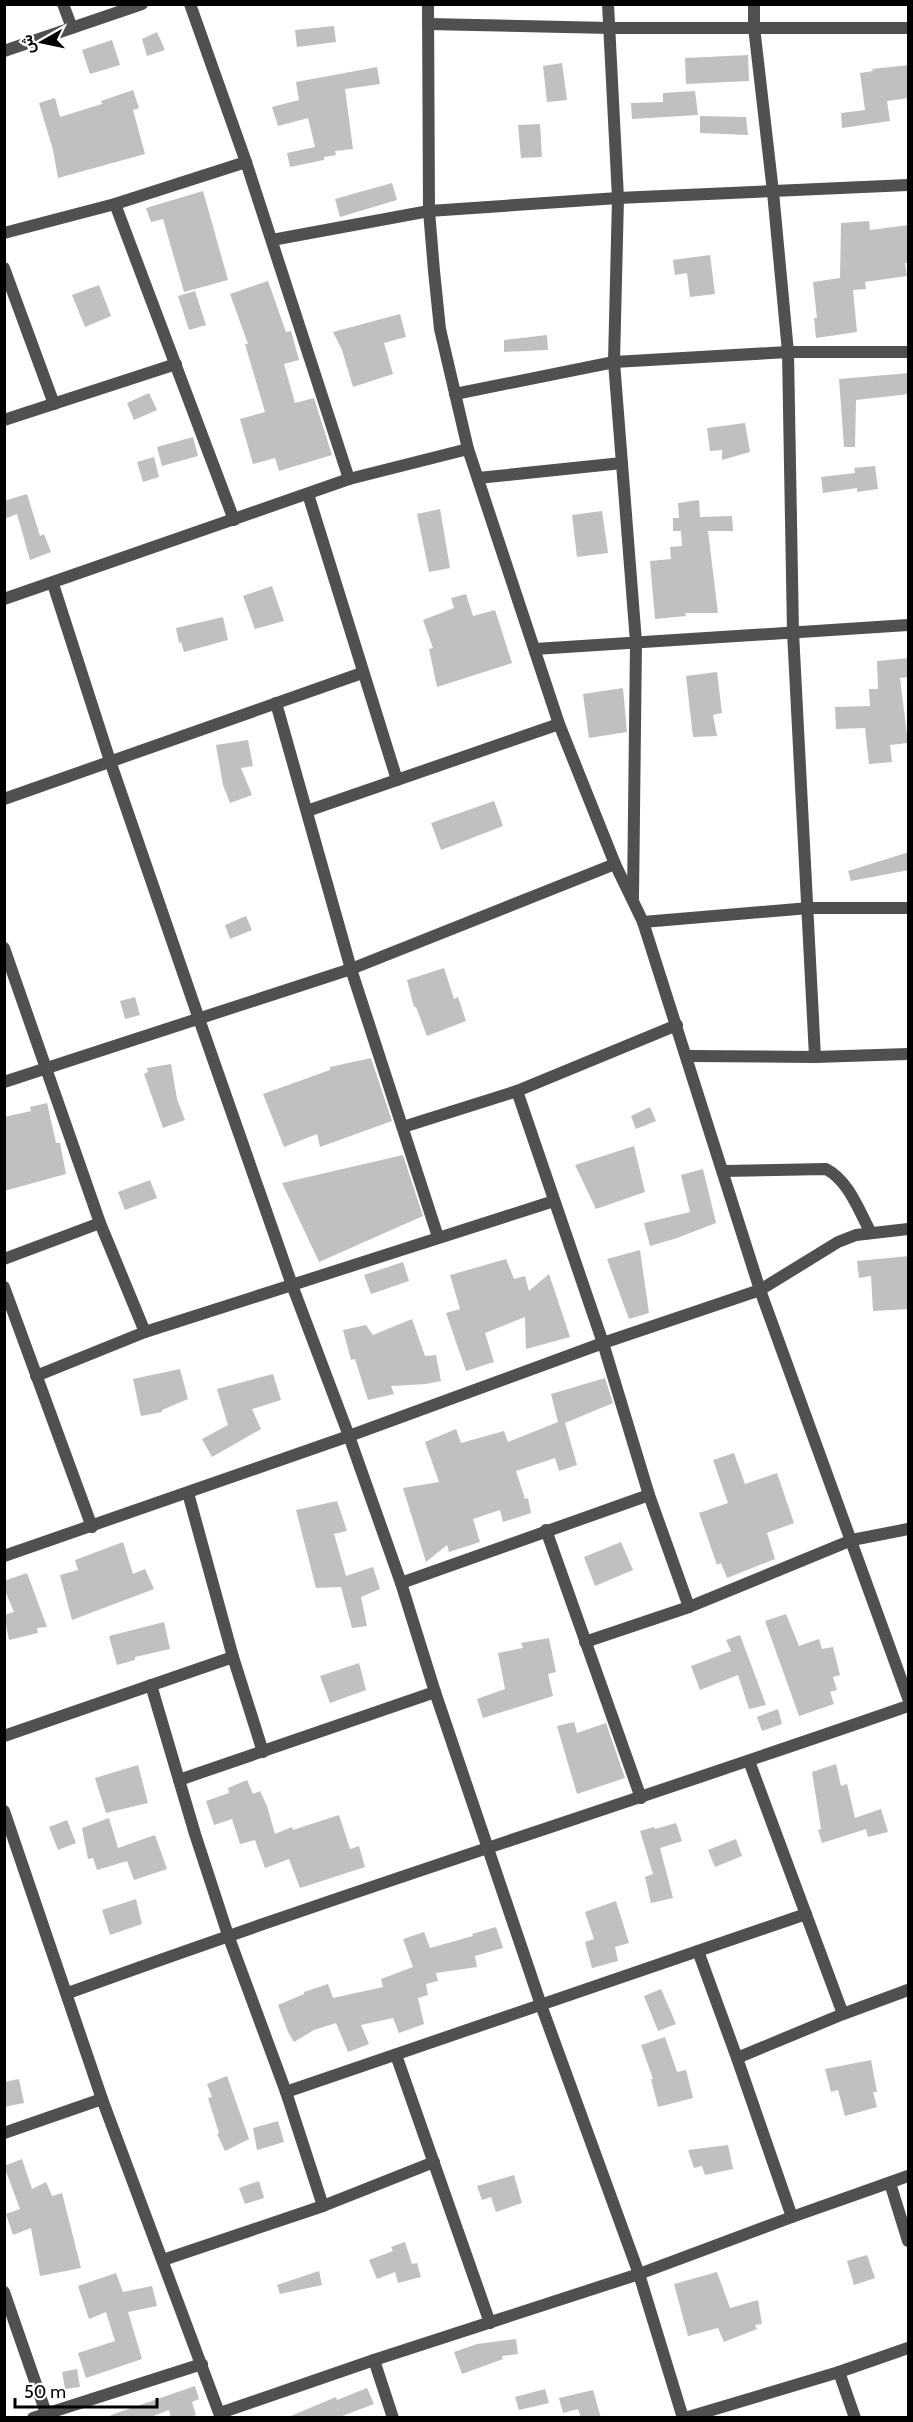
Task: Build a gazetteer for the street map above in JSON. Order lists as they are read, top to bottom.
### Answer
{
  "scale_bar": "50 m",
  "north": "left"
}
